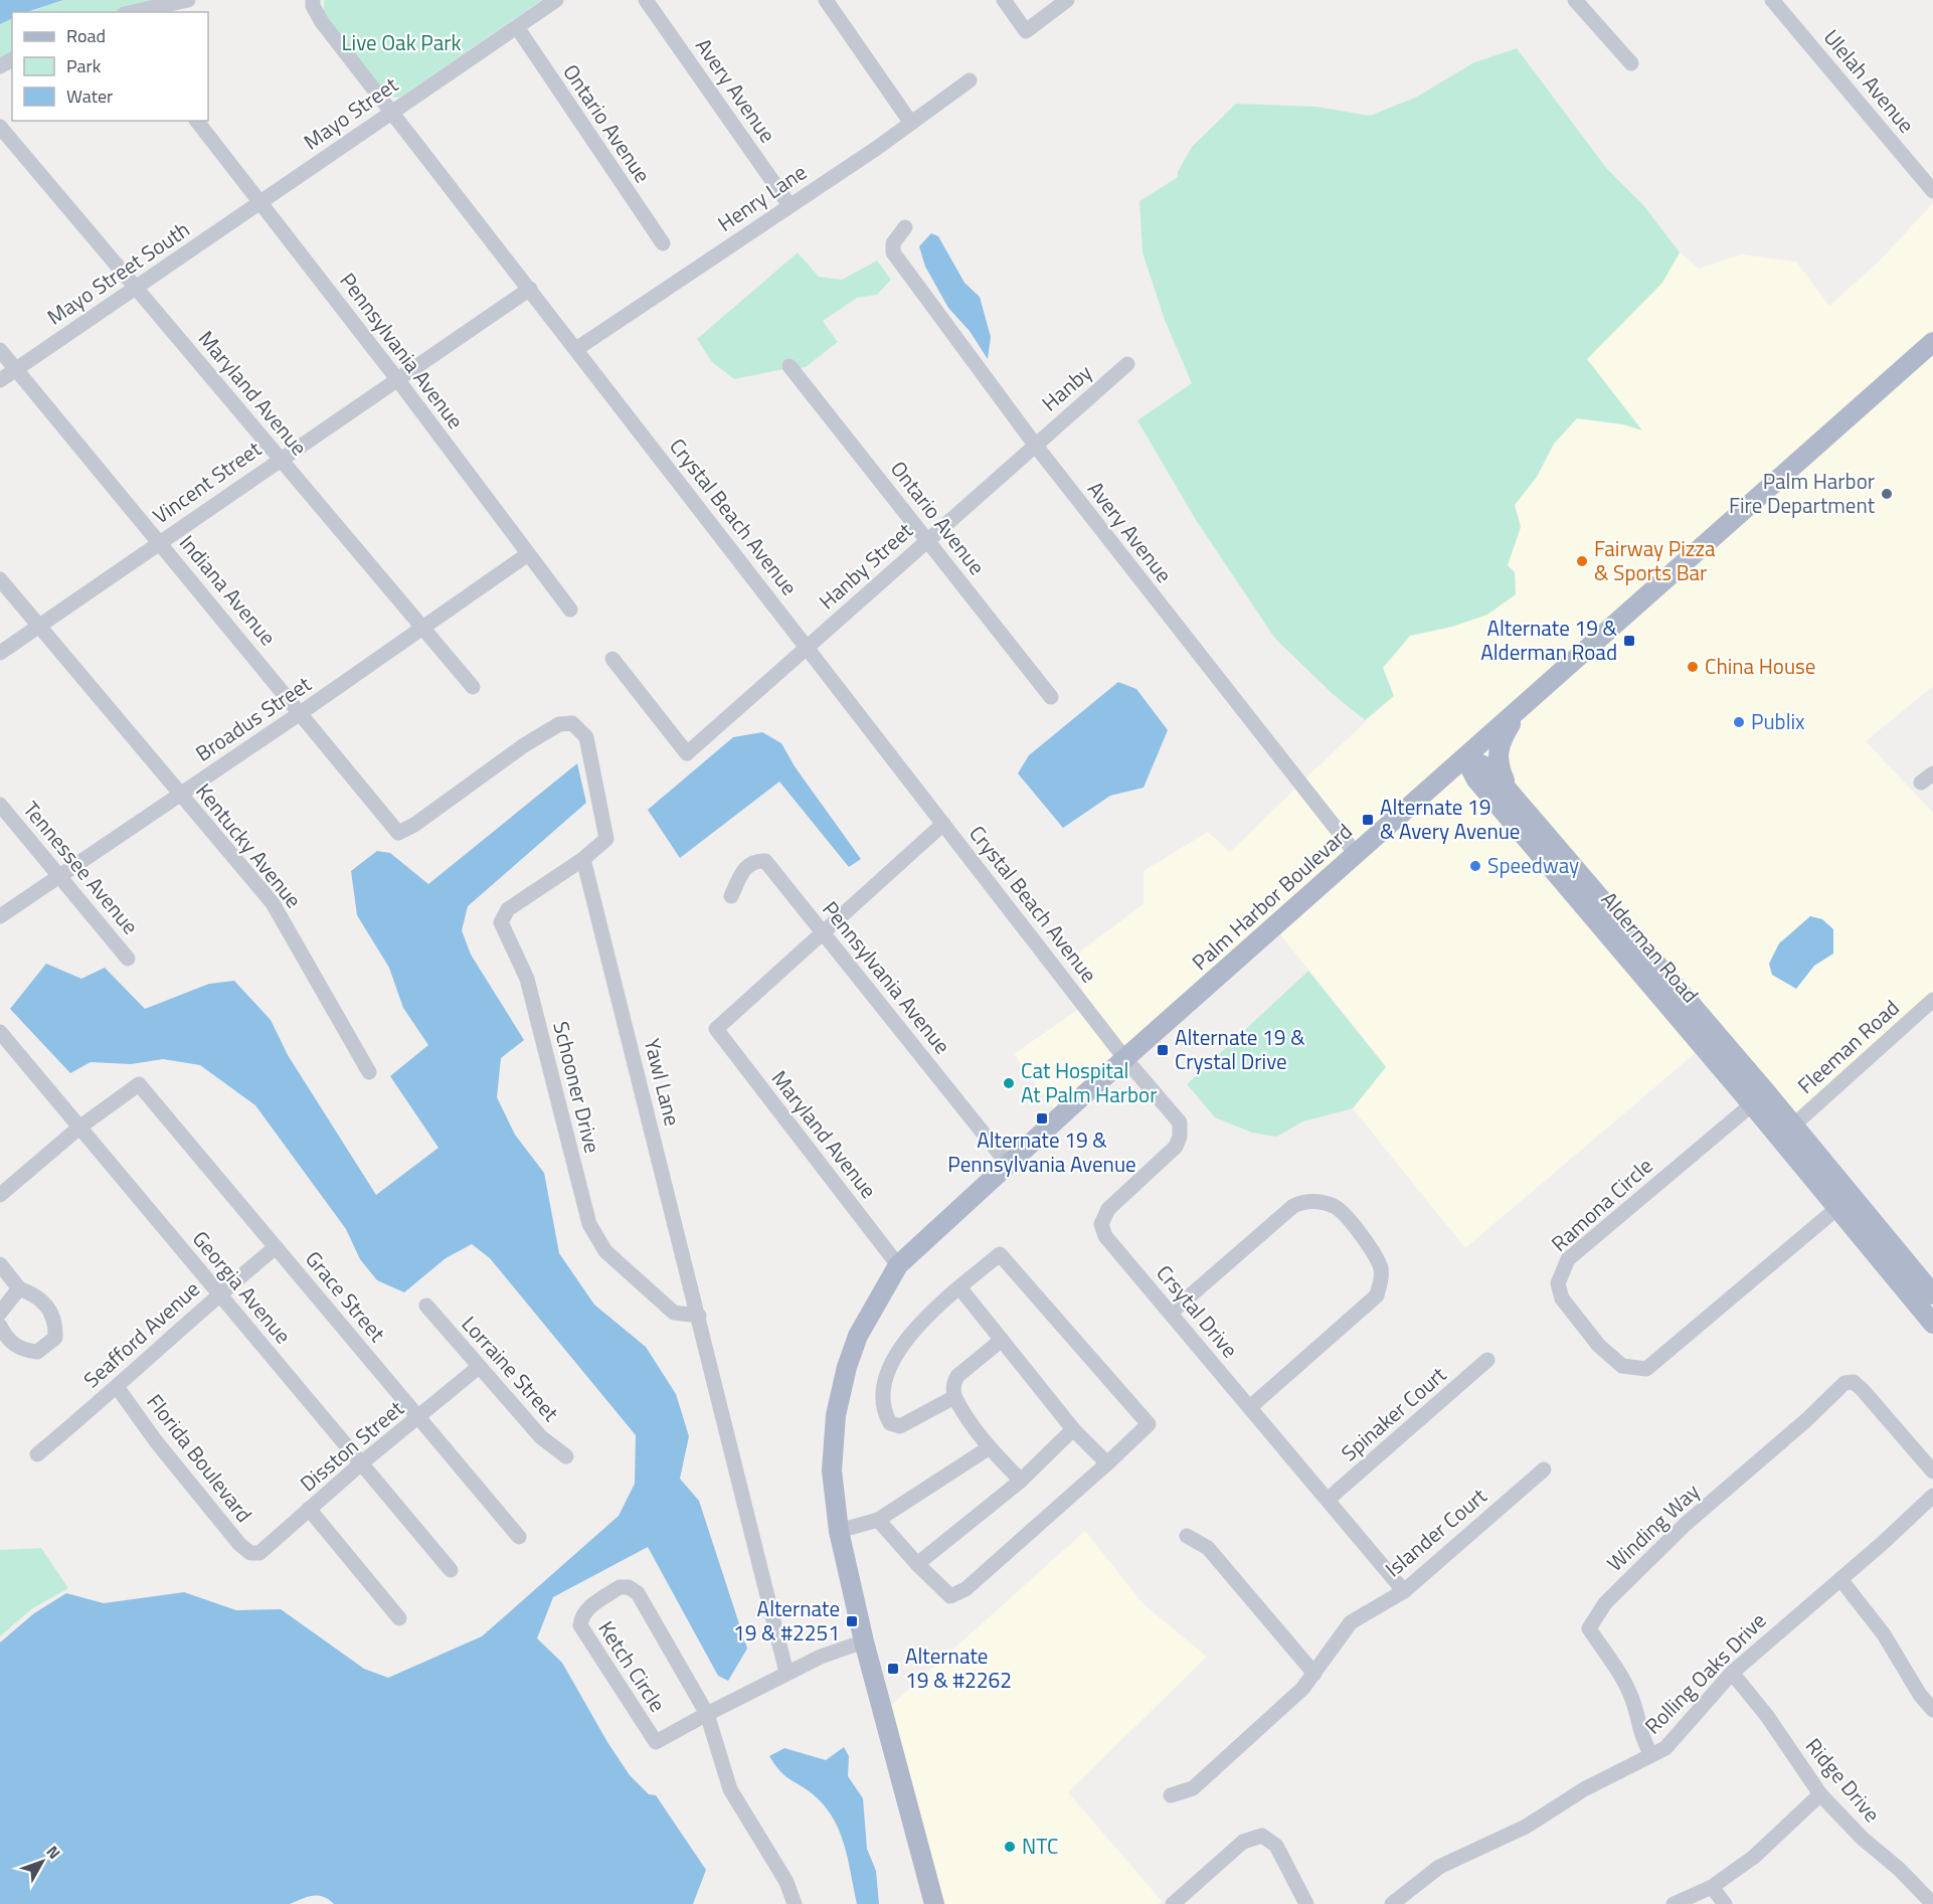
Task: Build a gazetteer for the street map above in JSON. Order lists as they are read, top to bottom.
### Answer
{
  "streets": {
    "main road": ["Palm Harbor Boulevard", "Alderman Road"],
    "street": [
      "Ulelah Avenue",
      "Avery Avenue",
      "Mayo Street",
      "Ontario Avenue",
      "Henry Lane",
      "Mayo Street South",
      "Pennsylvania Avenue",
      "Hanby",
      "Maryland Avenue",
      "Vincent Street",
      "Crystal Beach Avenue",
      "Hanby Street",
      "Indiana Avenue",
      "Broadus Street",
      "Kentucky Avenue",
      "Tennessee Avenue",
      "Fleeman Road",
      "Yawl Lane",
      "Schooner Drive",
      "Ramona Circle",
      "Georgia Avenue",
      "Grace Street",
      "Crsytal Drive",
      "Seafford Avenue",
      "Lorraine Street",
      "Spinaker Court",
      "Disston Street",
      "Florida Boulevard",
      "Winding Way",
      "Islander Court",
      "Ketch Circle",
      "Rolling Oaks Drive",
      "Ridge Drive"
    ]
  },
  "crossings": [
    ["Avery Avenue", "Henry Lane"],
    ["Avery Avenue", "Hanby"],
    ["Avery Avenue", "Hanby Street"],
    ["Avery Avenue", "Palm Harbor Boulevard"],
    ["Mayo Street", "Ontario Avenue"],
    ["Mayo Street", "Mayo Street South"],
    ["Mayo Street", "Pennsylvania Avenue"],
    ["Mayo Street", "Crystal Beach Avenue"],
    ["Ontario Avenue", "Hanby Street"],
    ["Henry Lane", "Crystal Beach Avenue"],
    ["Mayo Street South", "Pennsylvania Avenue"],
    ["Mayo Street South", "Maryland Avenue"],
    ["Mayo Street South", "Indiana Avenue"],
    ["Pennsylvania Avenue", "Maryland Avenue"],
    ["Pennsylvania Avenue", "Vincent Street"],
    ["Pennsylvania Avenue", "Broadus Street"],
    ["Pennsylvania Avenue", "Palm Harbor Boulevard"],
    ["Hanby", "Hanby Street"],
    ["Maryland Avenue", "Vincent Street"],
    ["Maryland Avenue", "Broadus Street"],
    ["Maryland Avenue", "Palm Harbor Boulevard"],
    ["Vincent Street", "Crystal Beach Avenue"],
    ["Vincent Street", "Indiana Avenue"],
    ["Vincent Street", "Kentucky Avenue"],
    ["Crystal Beach Avenue", "Hanby Street"],
    ["Crystal Beach Avenue", "Palm Harbor Boulevard"],
    ["Crystal Beach Avenue", "Crsytal Drive"],
    ["Indiana Avenue", "Broadus Street"],
    ["Indiana Avenue", "Yawl Lane"],
    ["Indiana Avenue", "Schooner Drive"],
    ["Broadus Street", "Kentucky Avenue"],
    ["Broadus Street", "Tennessee Avenue"],
    ["Palm Harbor Boulevard", "Alderman Road"],
    ["Palm Harbor Boulevard", "Crsytal Drive"],
    ["Palm Harbor Boulevard", "Ketch Circle"],
    ["Alderman Road", "Fleeman Road"],
    ["Alderman Road", "Ramona Circle"],
    ["Yawl Lane", "Schooner Drive"],
    ["Yawl Lane", "Ketch Circle"],
    ["Georgia Avenue", "Grace Street"],
    ["Georgia Avenue", "Seafford Avenue"],
    ["Georgia Avenue", "Disston Street"],
    ["Grace Street", "Seafford Avenue"],
    ["Grace Street", "Disston Street"],
    ["Crsytal Drive", "Spinaker Court"],
    ["Crsytal Drive", "Islander Court"],
    ["Seafford Avenue", "Florida Boulevard"],
    ["Lorraine Street", "Disston Street"],
    ["Disston Street", "Florida Boulevard"],
    ["Winding Way", "Rolling Oaks Drive"],
    ["Rolling Oaks Drive", "Ridge Drive"]
  ],
  "parks": ["Live Oak Park"],
  "places": {
    "other": [
      "Palm Harbor Fire Department",
      "Fairway Pizza & Sports Bar",
      "China House",
      "Publix",
      "Speedway",
      "Cat Hospital At Palm Harbor",
      "NTC"
    ],
    "transit": [
      "Alternate 19 & Alderman Road",
      "Alternate 19 & Avery Avenue",
      "Alternate 19 & Crystal Drive",
      "Alternate 19 & Pennsylvania Avenue",
      "Alternate 19 & #2251",
      "Alternate 19 & #2262"
    ]
  },
  "legend": ["Road", "Park", "Water"],
  "north": "top right"
}
